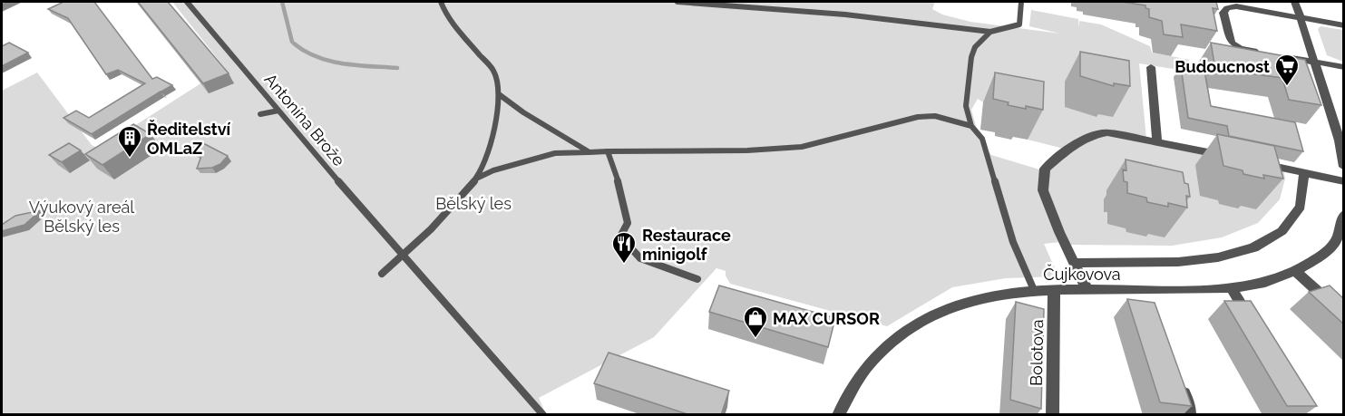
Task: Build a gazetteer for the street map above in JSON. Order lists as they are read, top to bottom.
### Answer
{
  "streets": {
    "street": ["Čujkovova", "Bolotova"],
    "lane": ["Antonína Brože"]
  },
  "crossings": [
    ["Čujkovova", "Bolotova"]
  ],
  "parks": ["Bělský les", "Výukový areál Bělský les"],
  "places": {
    "supermarket": ["Budoucnost"],
    "building": ["Ředitelství OMLaZ"],
    "restaurant": ["Restaurace minigolf"],
    "shop": ["MAX CURSOR"]
  }
}
